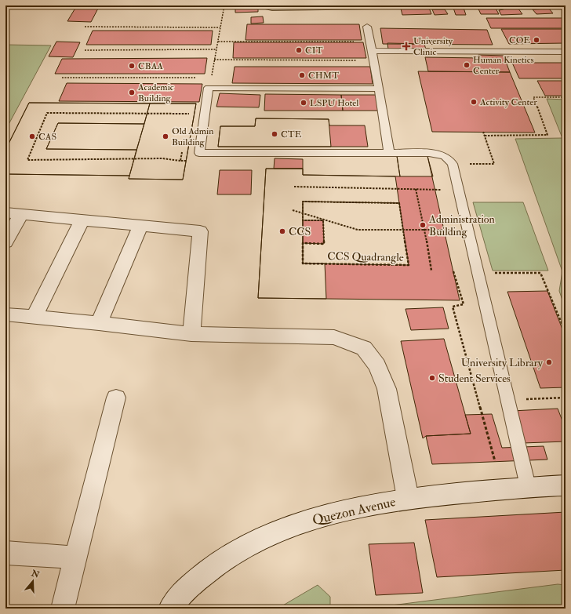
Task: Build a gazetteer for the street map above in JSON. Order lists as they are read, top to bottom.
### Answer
{
  "streets": {
    "street": ["Quezon Avenue"],
    "path": ["CCS Quadrangle"]
  },
  "places": {
    "other": [
      "COE",
      "CIT",
      "Human Kinetics Center",
      "CBAA",
      "CHMT",
      "Academic Building",
      "Activity Center",
      "LSPU Hotel",
      "CTE",
      "CAS",
      "Old Admin Building",
      "Administration Building",
      "CCS",
      "University Library",
      "Student Services"
    ],
    "health": ["University Clinic"]
  },
  "north": "top"
}
